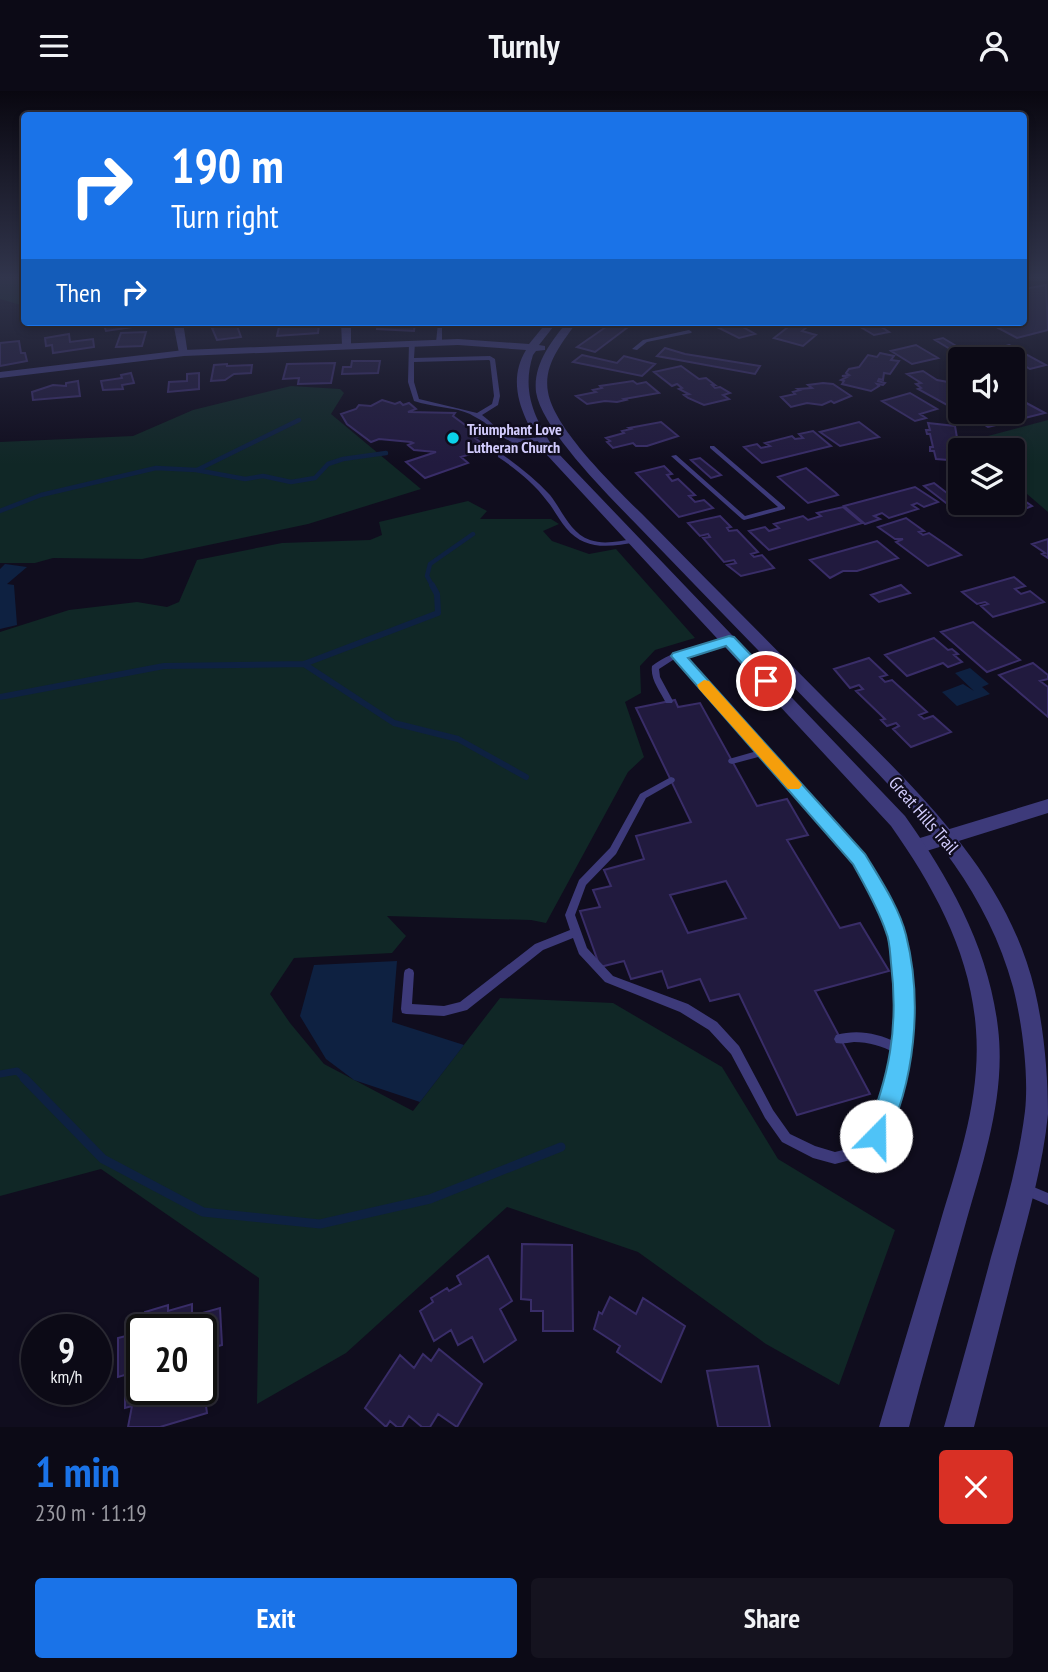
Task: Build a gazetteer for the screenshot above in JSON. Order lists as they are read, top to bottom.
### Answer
{
  "streets": {
    "street": ["Great Hills Trail"]
  },
  "places": ["Triumphant Love Lutheran Church"],
  "page": {
    "header": "Turnly",
    "turn": ["190 m", "Turn right"],
    "then": "Then",
    "speed": "9 km/h",
    "limit": "20",
    "heading": ["1 min", "230 m · 11:19"],
    "buttons": ["Exit", "Share"]
  }
}
